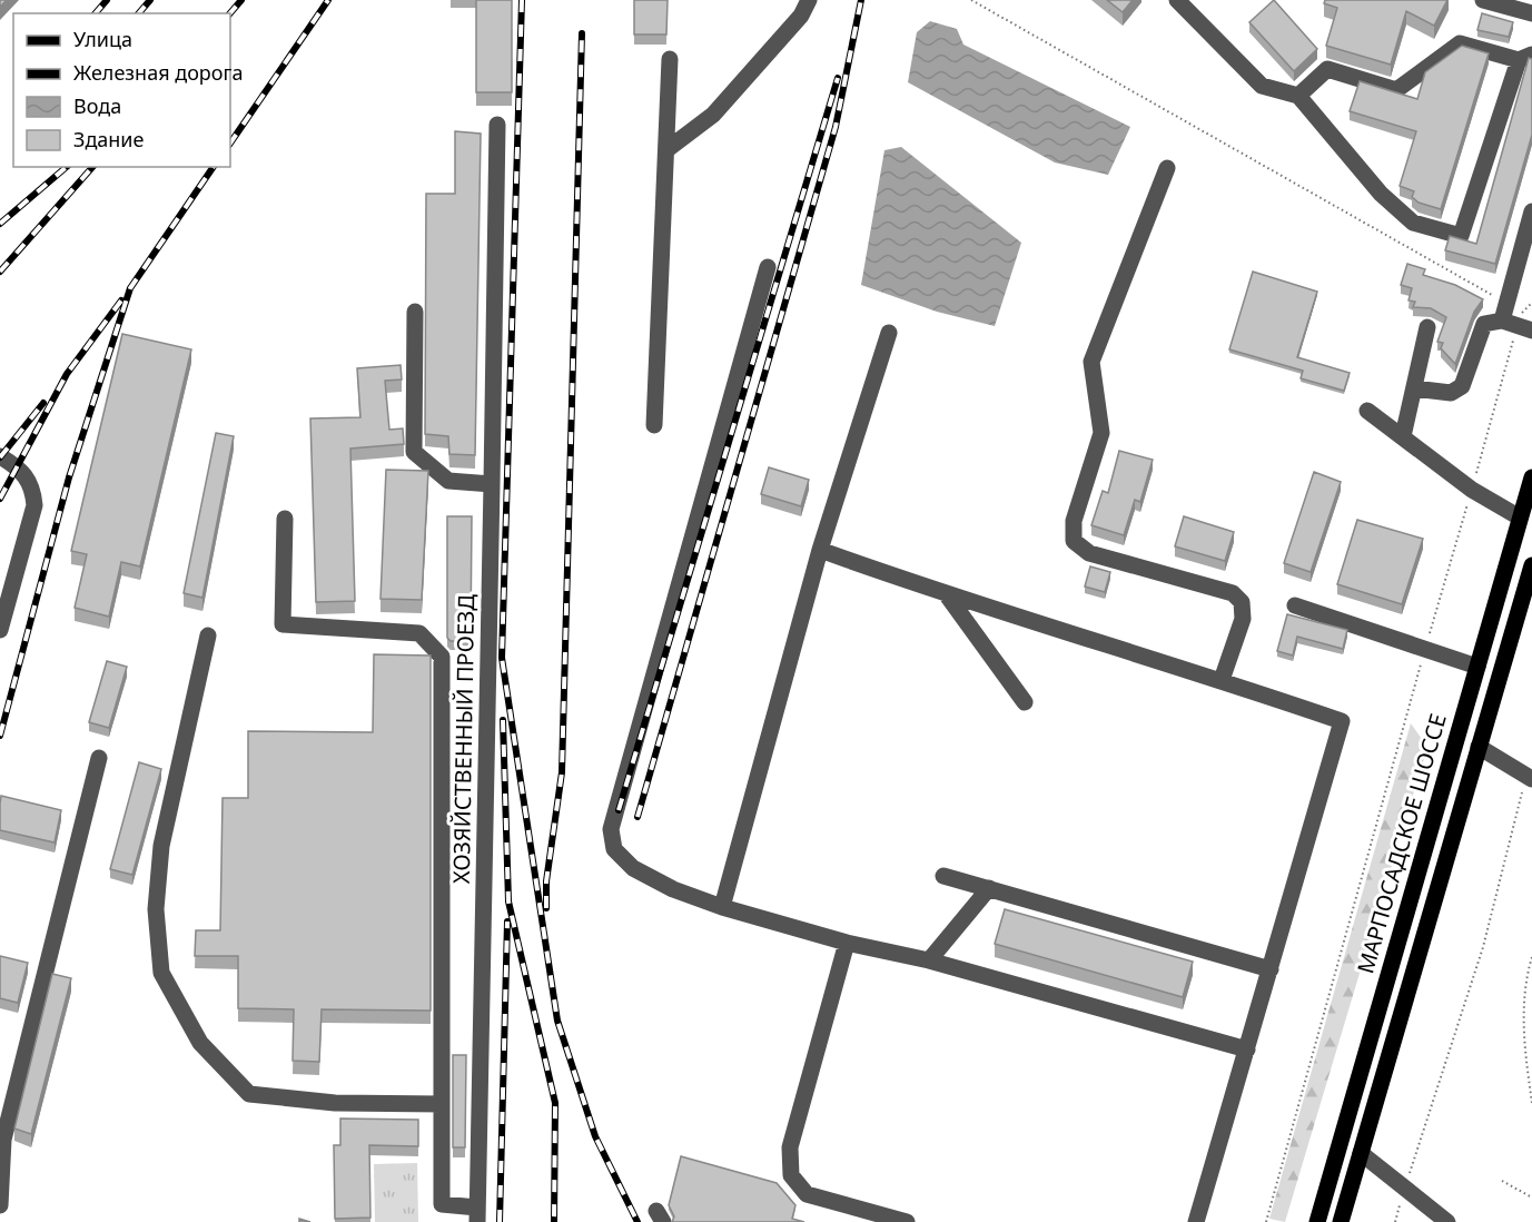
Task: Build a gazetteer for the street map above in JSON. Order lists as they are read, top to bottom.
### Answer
{
  "streets": {
    "main road": ["МАРПОСАДСКОЕ ШОССЕ"],
    "street": ["ХОЗЯЙСТВЕННЫЙ ПРОЕЗД"]
  },
  "legend": [
    "Улица",
    "Железная дорога",
    "Вода",
    "Здание"
  ]
}
